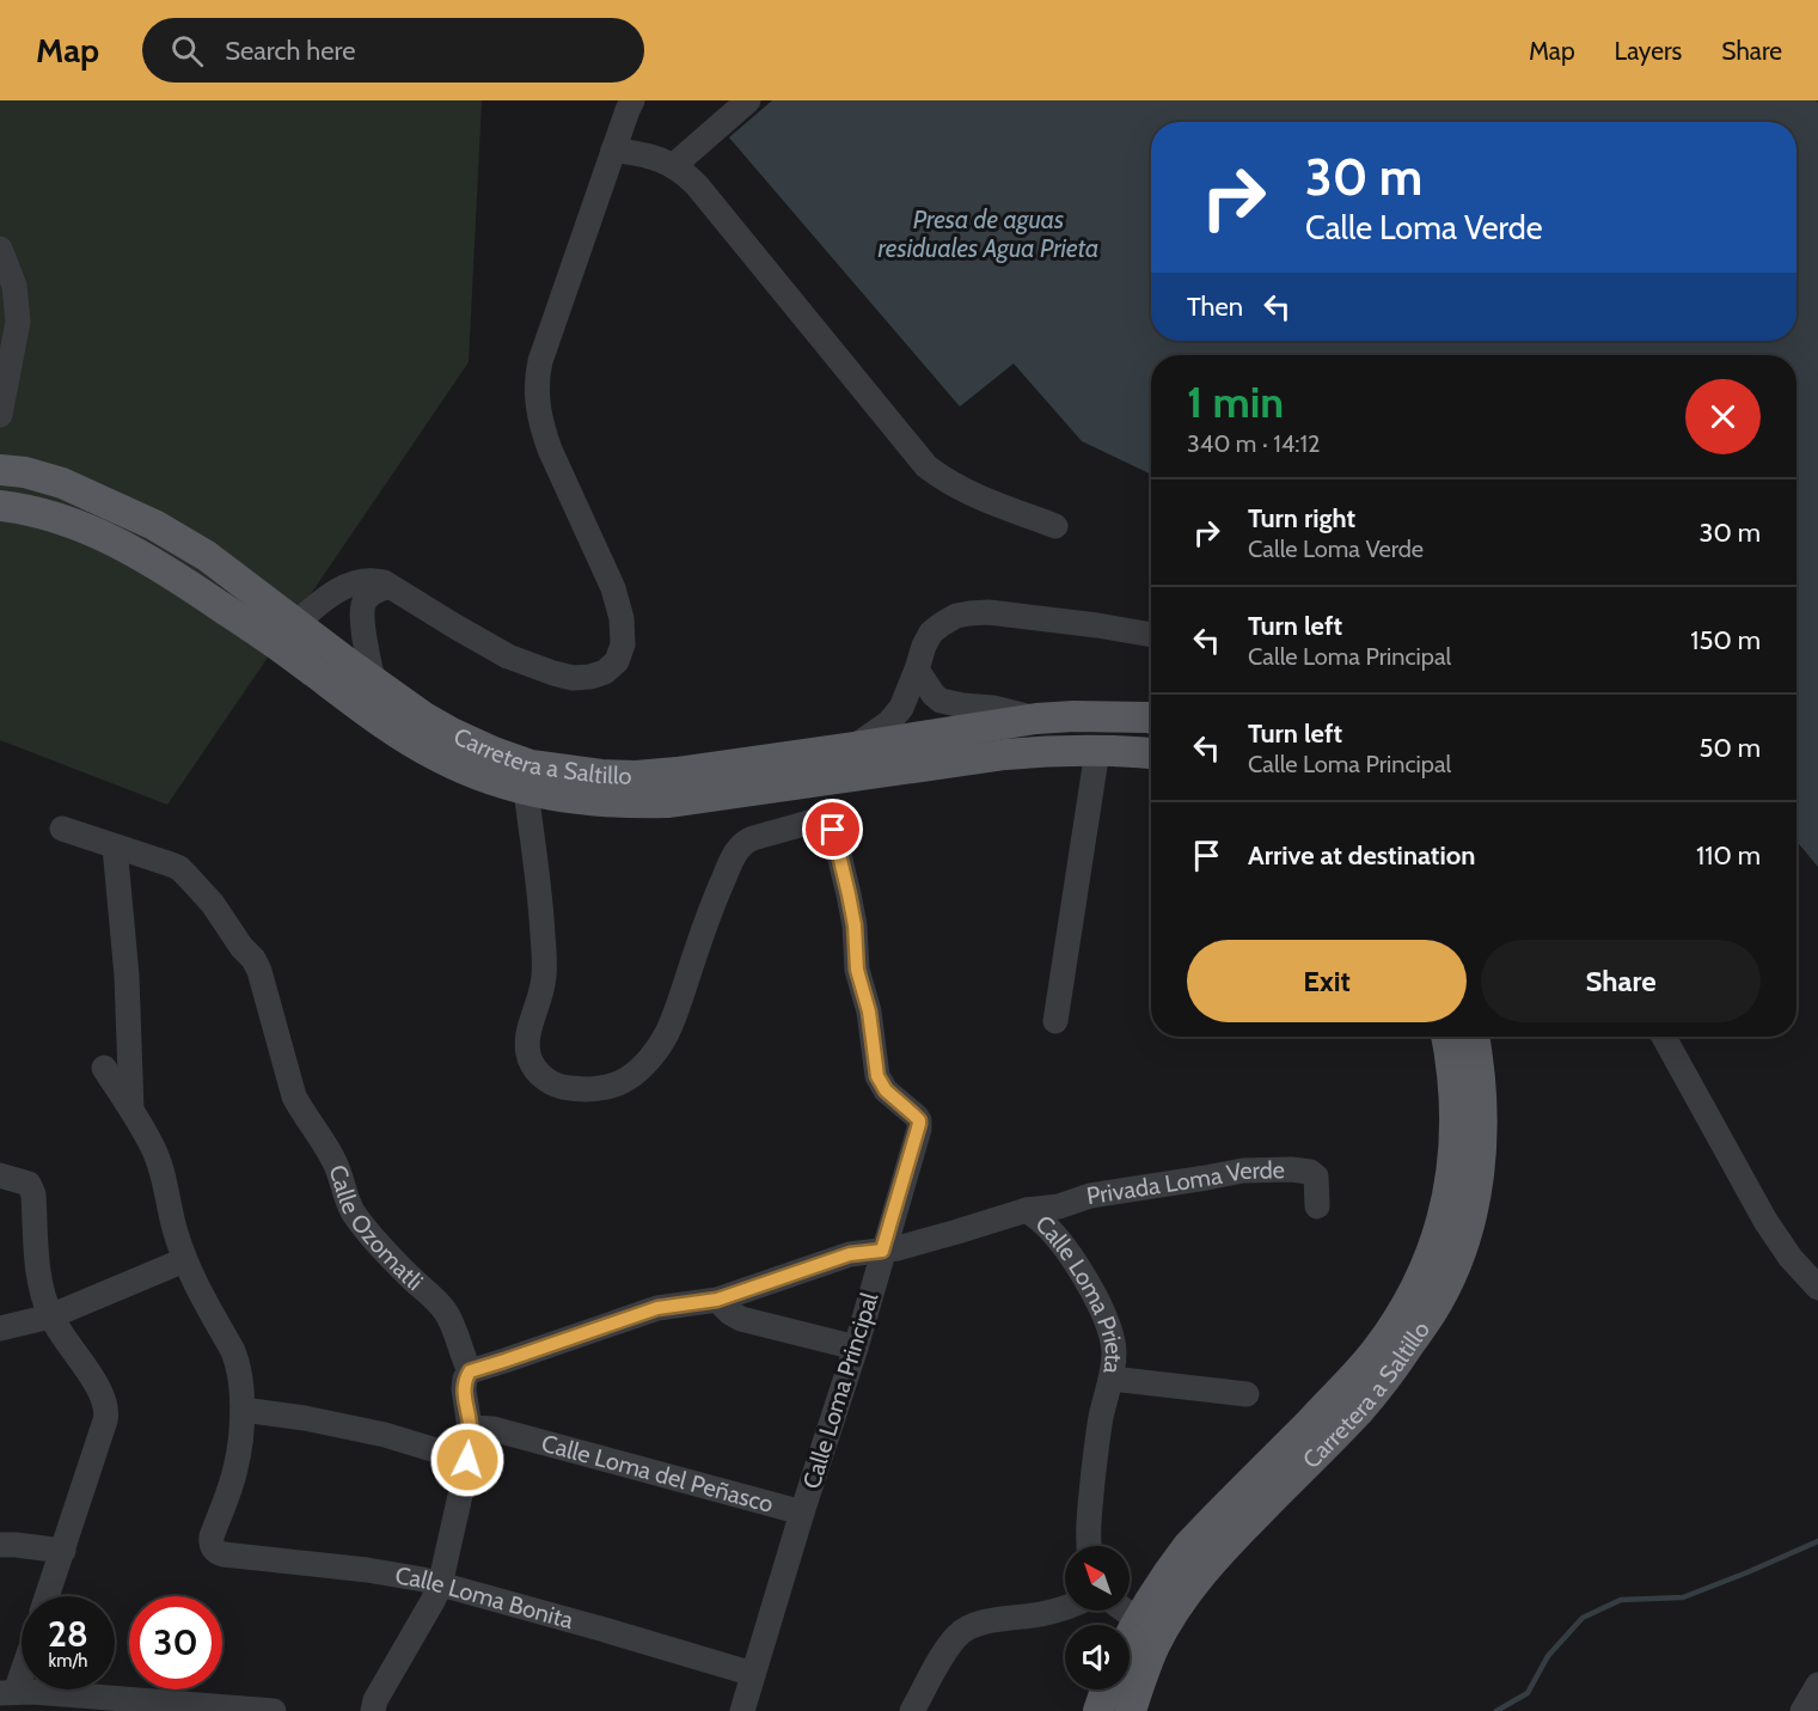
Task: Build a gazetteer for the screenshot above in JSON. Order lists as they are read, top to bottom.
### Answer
{
  "streets": {
    "main road": ["Carretera a Saltillo"],
    "street": [
      "Privada Loma Verde",
      "Calle Ozomatli",
      "Calle Loma Prieta",
      "Calle Loma Principal",
      "Calle Loma del Peñasco",
      "Calle Loma Bonita"
    ]
  },
  "crossings": [
    ["Carretera a Saltillo", "Calle Loma Principal"],
    ["Privada Loma Verde", "Calle Loma Prieta"],
    ["Calle Loma Principal", "Calle Loma del Peñasco"],
    ["Calle Loma Principal", "Calle Loma Bonita"]
  ],
  "water": ["Presa de aguas residuales Agua Prieta"],
  "north": "top left",
  "page": {
    "header": "Map",
    "search": "Search here",
    "nav": ["Map", "Layers", "Share"],
    "turn": ["30 m", "Calle Loma Verde"],
    "then": "Then",
    "heading": ["1 min", "340 m · 14:12"],
    "list": [
      {
        "name": "Turn right",
        "note": "Calle Loma Verde",
        "value": "30 m"
      },
      {
        "name": "Turn left",
        "note": "Calle Loma Principal",
        "value": "150 m"
      },
      {
        "name": "Turn left",
        "note": "Calle Loma Principal",
        "value": "50 m"
      },
      {
        "name": "Arrive at destination",
        "value": "110 m"
      }
    ],
    "buttons": ["Exit", "Share"],
    "speed": "28 km/h",
    "limit": "30"
  }
}
